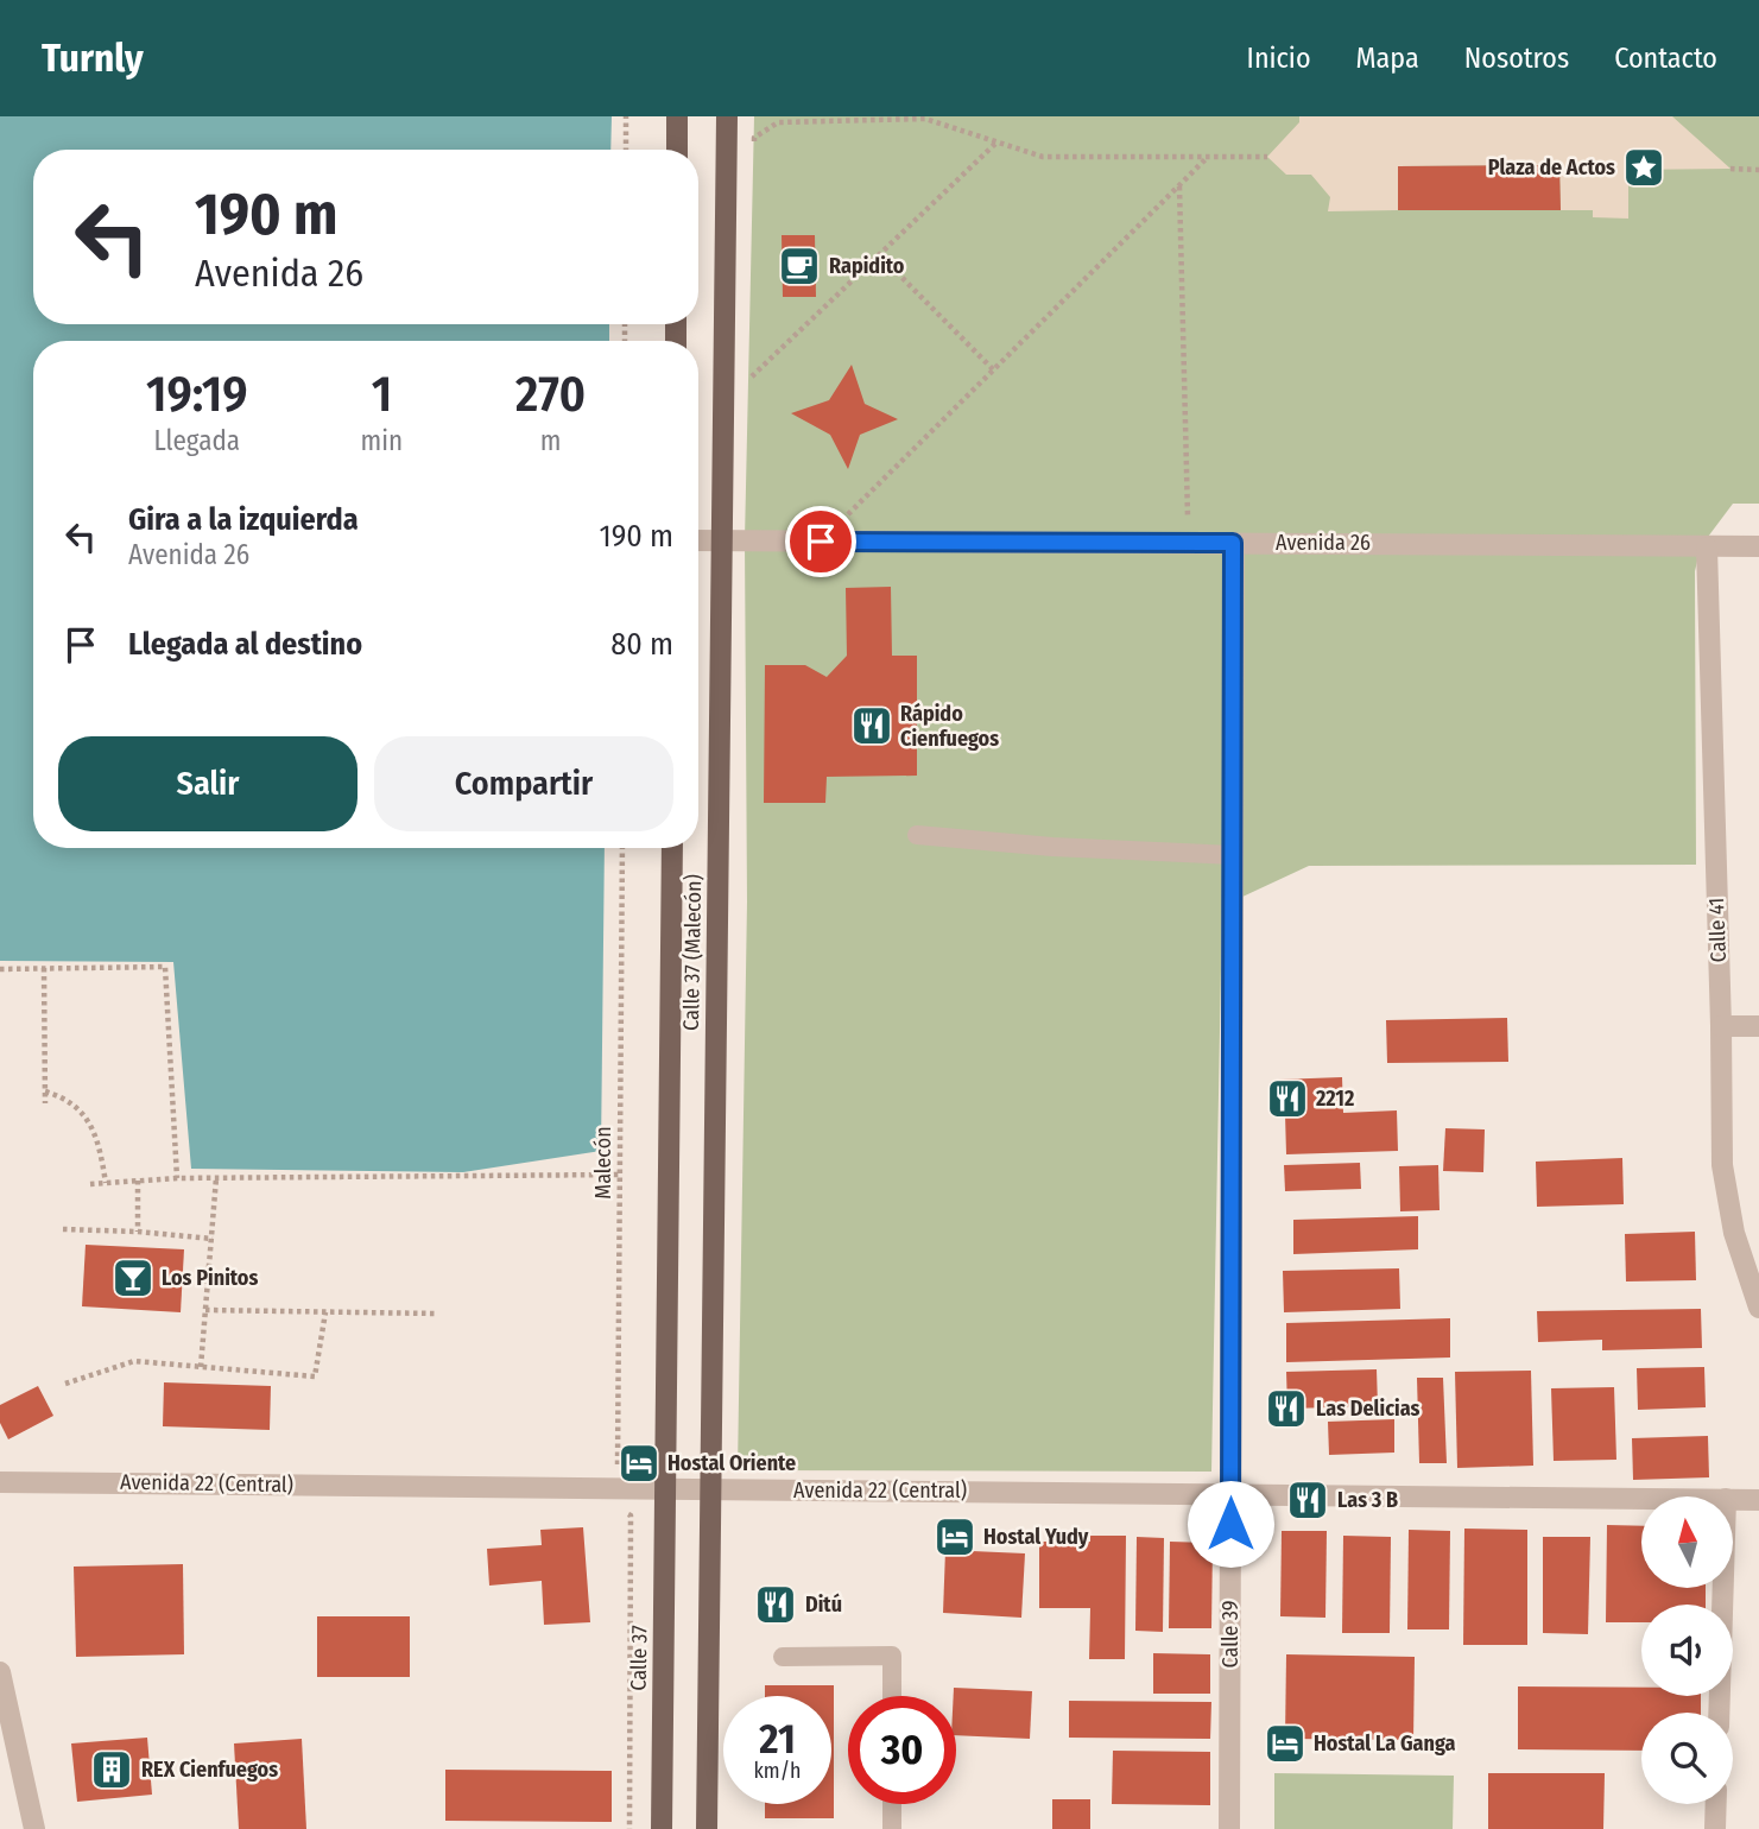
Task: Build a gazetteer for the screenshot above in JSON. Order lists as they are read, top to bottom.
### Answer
{
  "streets": {
    "main road": ["Calle 37 (Malecón)", "Calle 37"],
    "street": [
      "Avenida 26",
      "Calle 41",
      "Avenida 22 (Central)",
      "Calle 39"
    ],
    "path": ["Malecón"]
  },
  "crossings": [
    ["Avenida 26", "Calle 41"],
    ["Avenida 26", "Calle 37 (Malecón)"],
    ["Avenida 26", "Calle 39"],
    ["Calle 37 (Malecón)", "Avenida 22 (Central)"],
    ["Calle 37 (Malecón)", "Calle 37"],
    ["Malecón", "Avenida 22 (Central)"],
    ["Avenida 22 (Central)", "Calle 39"],
    ["Avenida 22 (Central)", "Calle 37"]
  ],
  "places": {
    "place": ["Plaza de Actos"],
    "cafe": ["Rapidito"],
    "restaurant": [
      "Rápido Cienfuegos",
      "2212",
      "Las Delicias",
      "Las 3 B",
      "Ditú"
    ],
    "bar": ["Los Pinitos"],
    "hotel": ["Hostal Oriente", "Hostal Yudy", "Hostal La Ganga"],
    "building": ["REX Cienfuegos"]
  },
  "north": "top",
  "page": {
    "header": "Turnly",
    "nav": [
      "Inicio",
      "Mapa",
      "Nosotros",
      "Contacto"
    ],
    "turn": ["190 m", "Avenida 26"],
    "eta": [
      "19:19",
      "Llegada",
      "1",
      "min",
      "270",
      "m"
    ],
    "list": [
      {
        "name": "Gira a la izquierda",
        "note": "Avenida 26",
        "value": "190 m"
      },
      {
        "name": "Llegada al destino",
        "value": "80 m"
      }
    ],
    "buttons": ["Salir", "Compartir"],
    "speed": "21 km/h",
    "limit": "30"
  }
}
